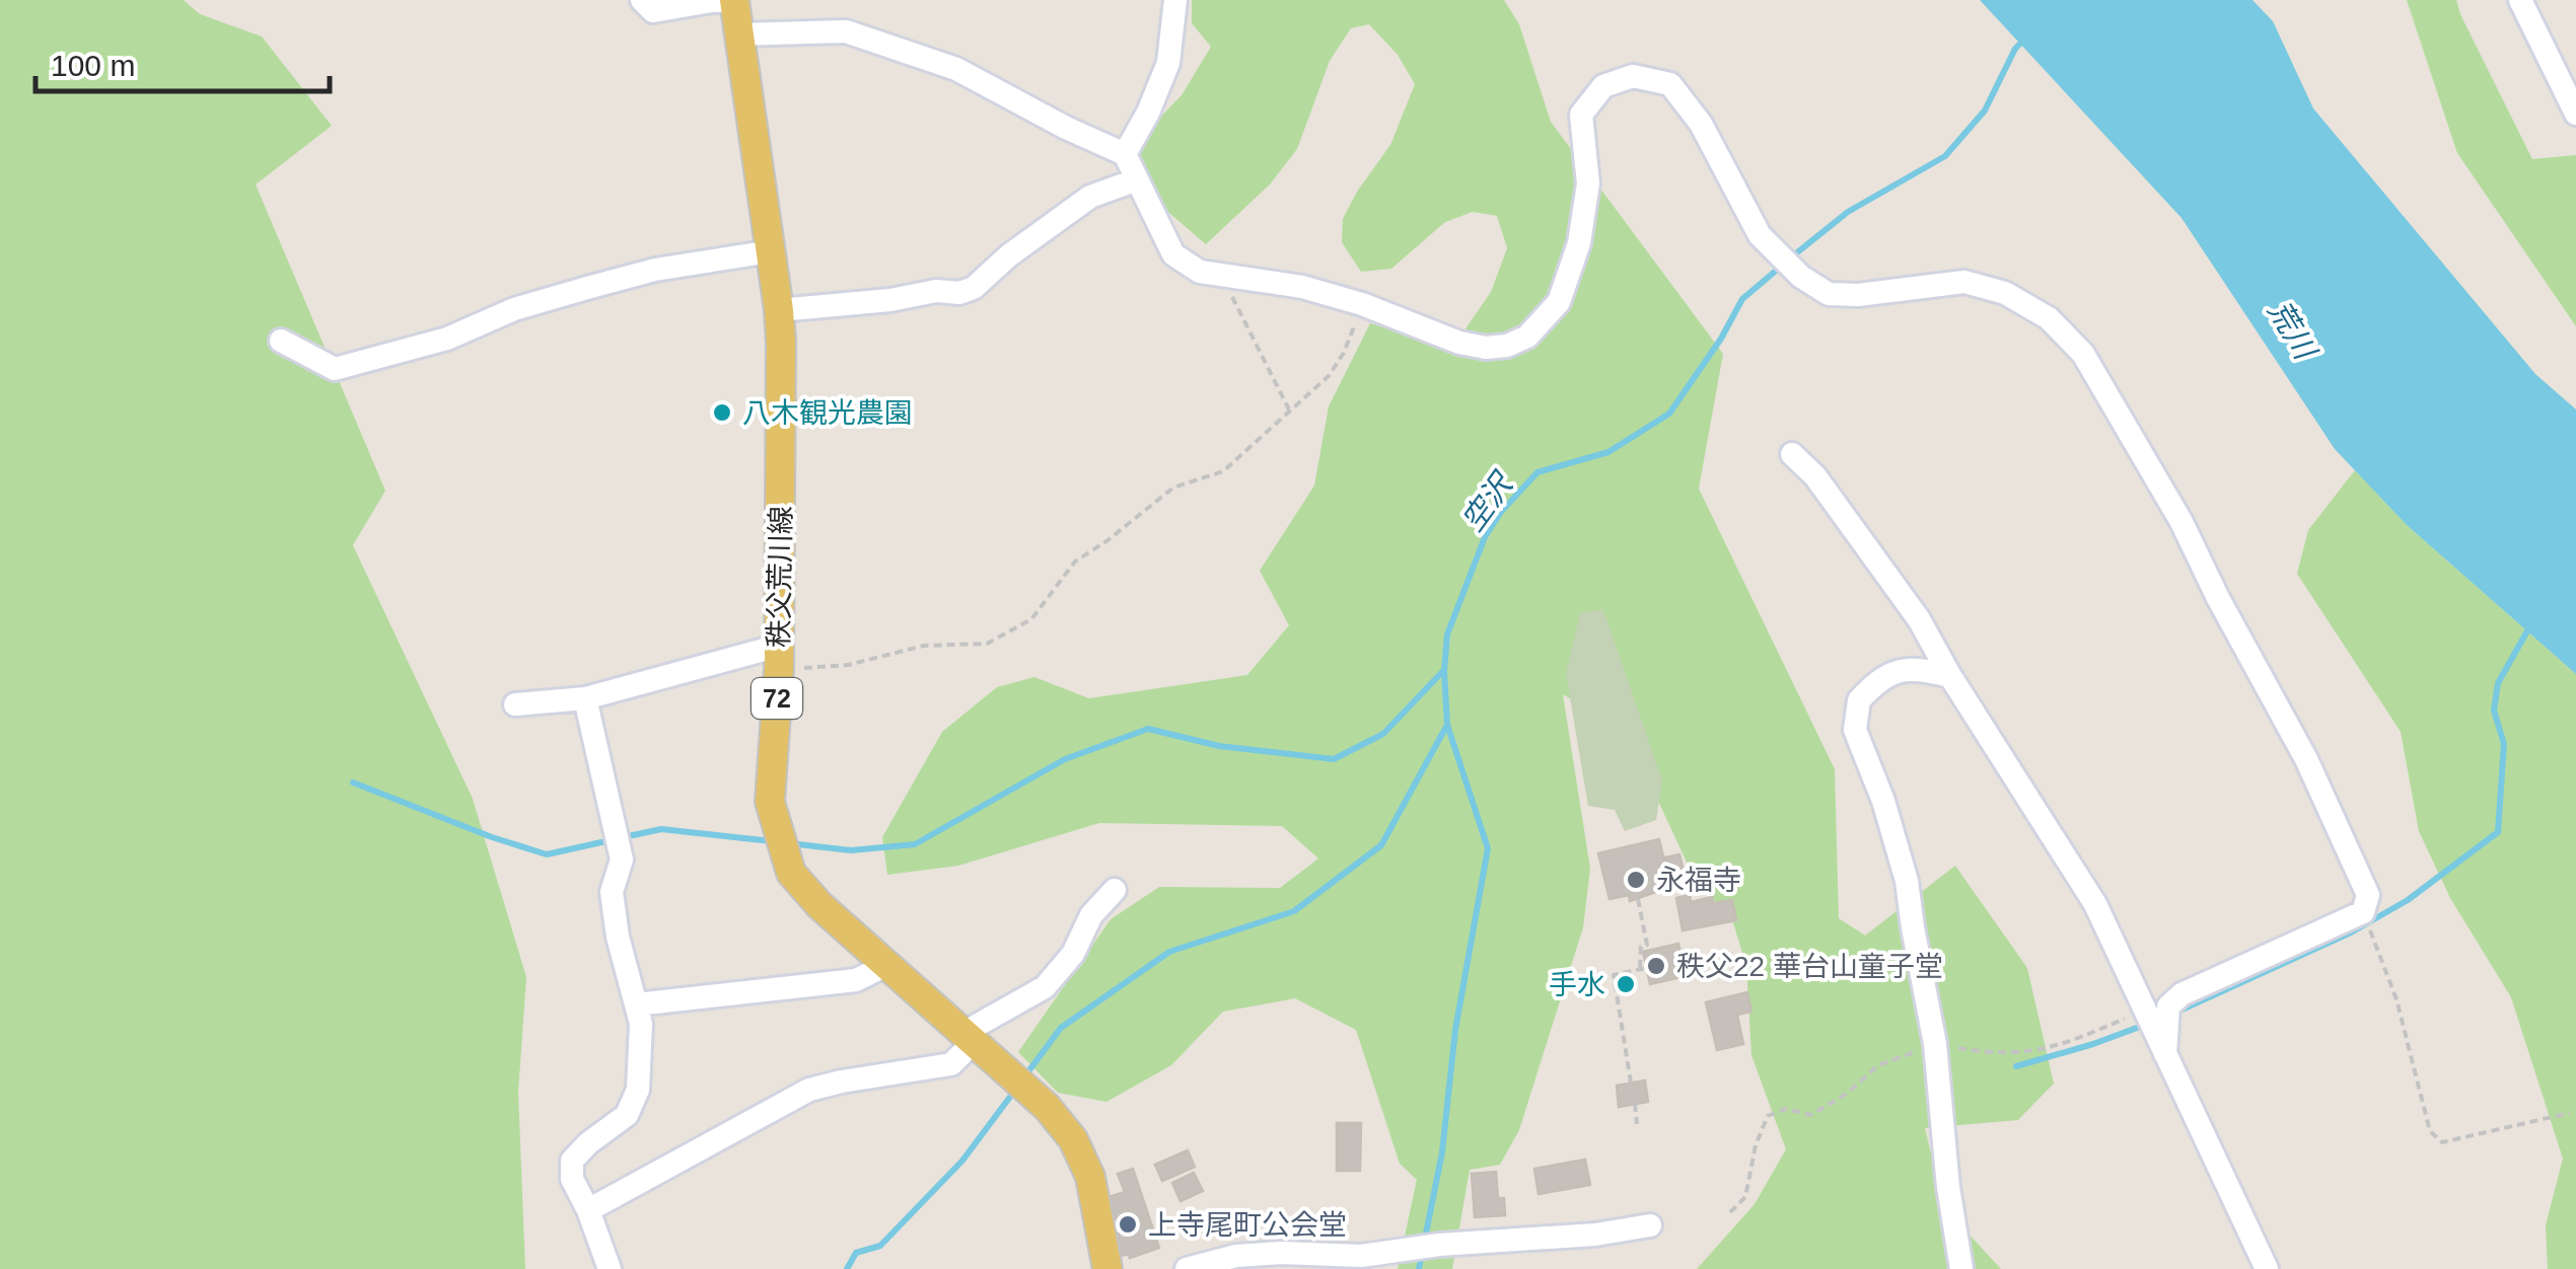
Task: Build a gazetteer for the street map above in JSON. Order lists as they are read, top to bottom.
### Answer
{
  "streets": {
    "main road": ["秩父荒川線", "72"]
  },
  "water": ["荒川", "空沢"],
  "places": [
    "八木観光農園",
    "永福寺",
    "秩父22 華台山童子堂",
    "手水",
    "上寺尾町公会堂"
  ],
  "scale_bar": "100 m"
}
